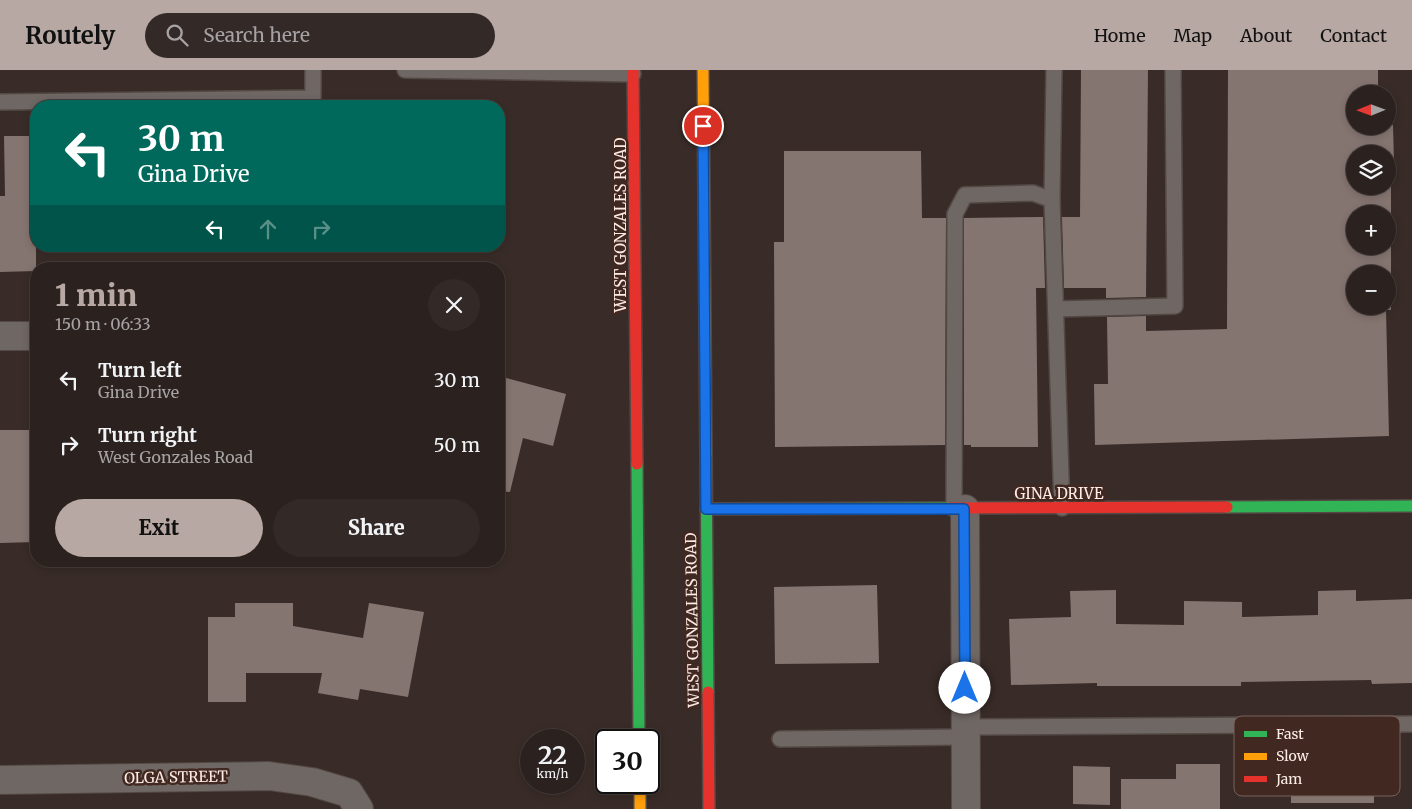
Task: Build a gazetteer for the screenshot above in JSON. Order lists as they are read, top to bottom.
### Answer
{
  "streets": {
    "main road": ["WEST GONZALES ROAD", "GINA DRIVE"],
    "street": ["OLGA STREET"]
  },
  "crossings": [
    ["WEST GONZALES ROAD", "GINA DRIVE"]
  ],
  "legend": ["Fast", "Slow", "Jam"],
  "north": "left",
  "page": {
    "header": "Routely",
    "search": "Search here",
    "nav": [
      "Home",
      "Map",
      "About",
      "Contact"
    ],
    "map_buttons": ["+", "−"],
    "turn": ["30 m", "Gina Drive"],
    "heading": ["1 min", "150 m · 06:33"],
    "list": [
      {
        "name": "Turn left",
        "note": "Gina Drive",
        "value": "30 m"
      },
      {
        "name": "Turn right",
        "note": "West Gonzales Road",
        "value": "50 m"
      }
    ],
    "buttons": ["Exit", "Share"],
    "speed": "22 km/h",
    "limit": "30"
  }
}
